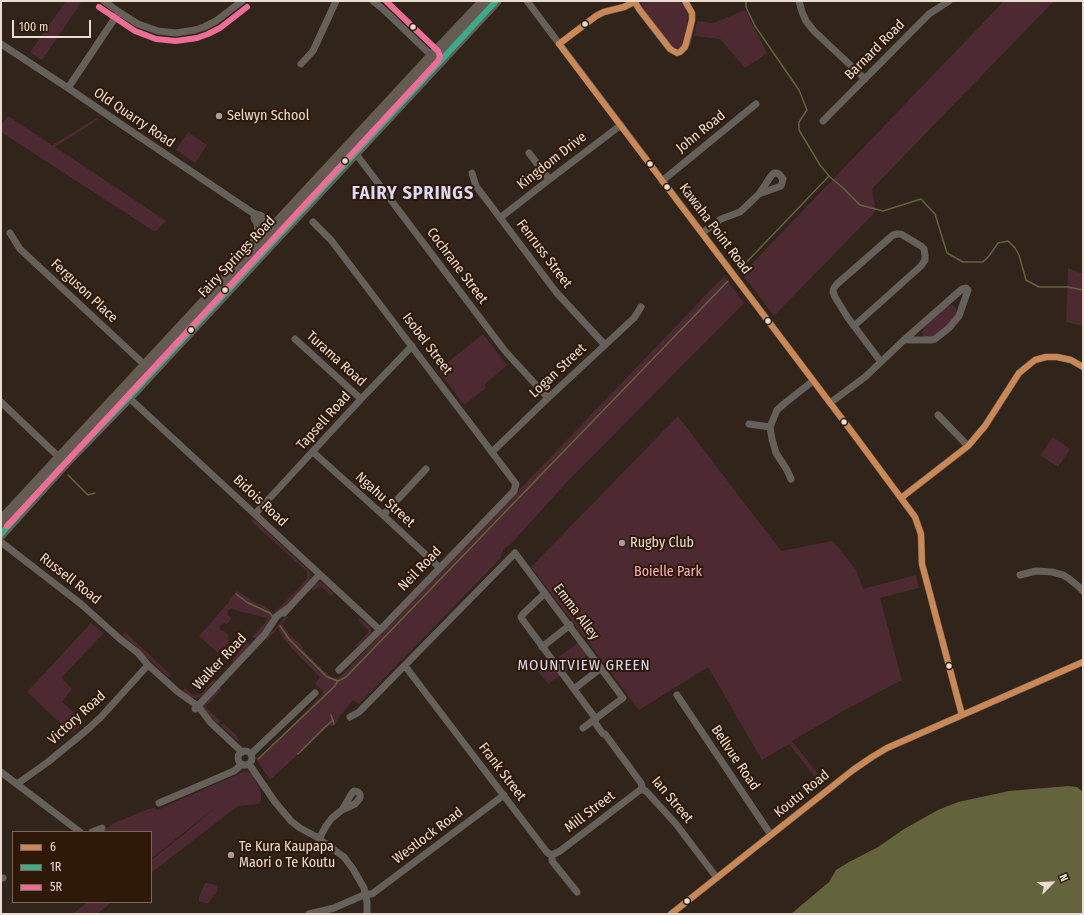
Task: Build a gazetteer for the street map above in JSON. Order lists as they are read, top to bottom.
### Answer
{
  "streets": {
    "highway": ["Fairy Springs Road"],
    "street": [
      "Barnard Road",
      "Old Quarry Road",
      "John Road",
      "Kingdom Drive",
      "Kawaha Point Road",
      "Fenruss Street",
      "Cochrane Street",
      "Ferguson Place",
      "Isobel Street",
      "Turama Road",
      "Logan Street",
      "Tapsell Road",
      "Ngahu Street",
      "Bidois Road",
      "Neil Road",
      "Russell Road",
      "Emma Alley",
      "Walker Road",
      "Victory Road",
      "Bellvue Road",
      "Frank Street",
      "Koutu Road",
      "Ian Street",
      "Mill Street",
      "Westlock Road"
    ]
  },
  "crossings": [
    ["Old Quarry Road", "Fairy Springs Road"],
    ["John Road", "Kawaha Point Road"],
    ["Kingdom Drive", "Kawaha Point Road"],
    ["Kingdom Drive", "Fenruss Street"],
    ["Kawaha Point Road", "Koutu Road"],
    ["Fenruss Street", "Logan Street"],
    ["Fairy Springs Road", "Cochrane Street"],
    ["Fairy Springs Road", "Ferguson Place"],
    ["Fairy Springs Road", "Bidois Road"],
    ["Cochrane Street", "Logan Street"],
    ["Isobel Street", "Logan Street"],
    ["Isobel Street", "Tapsell Road"],
    ["Isobel Street", "Neil Road"],
    ["Turama Road", "Tapsell Road"],
    ["Tapsell Road", "Ngahu Street"],
    ["Tapsell Road", "Bidois Road"],
    ["Ngahu Street", "Neil Road"],
    ["Bidois Road", "Neil Road"],
    ["Bidois Road", "Walker Road"],
    ["Russell Road", "Walker Road"],
    ["Russell Road", "Victory Road"],
    ["Emma Alley", "Frank Street"],
    ["Emma Alley", "Ian Street"],
    ["Bellvue Road", "Koutu Road"],
    ["Frank Street", "Mill Street"],
    ["Frank Street", "Westlock Road"],
    ["Koutu Road", "Ian Street"],
    ["Ian Street", "Mill Street"]
  ],
  "districts": ["FAIRY SPRINGS", "MOUNTVIEW GREEN"],
  "parks": ["Boielle Park"],
  "places": ["Selwyn School", "Rugby Club", "Te Kura Kaupapa Maori o Te Koutu"],
  "lines": ["transit line 6", "transit line 1R", "transit line 5R"],
  "legend": ["6", "1R", "5R"],
  "scale_bar": "100 m",
  "north": "top right"
}
